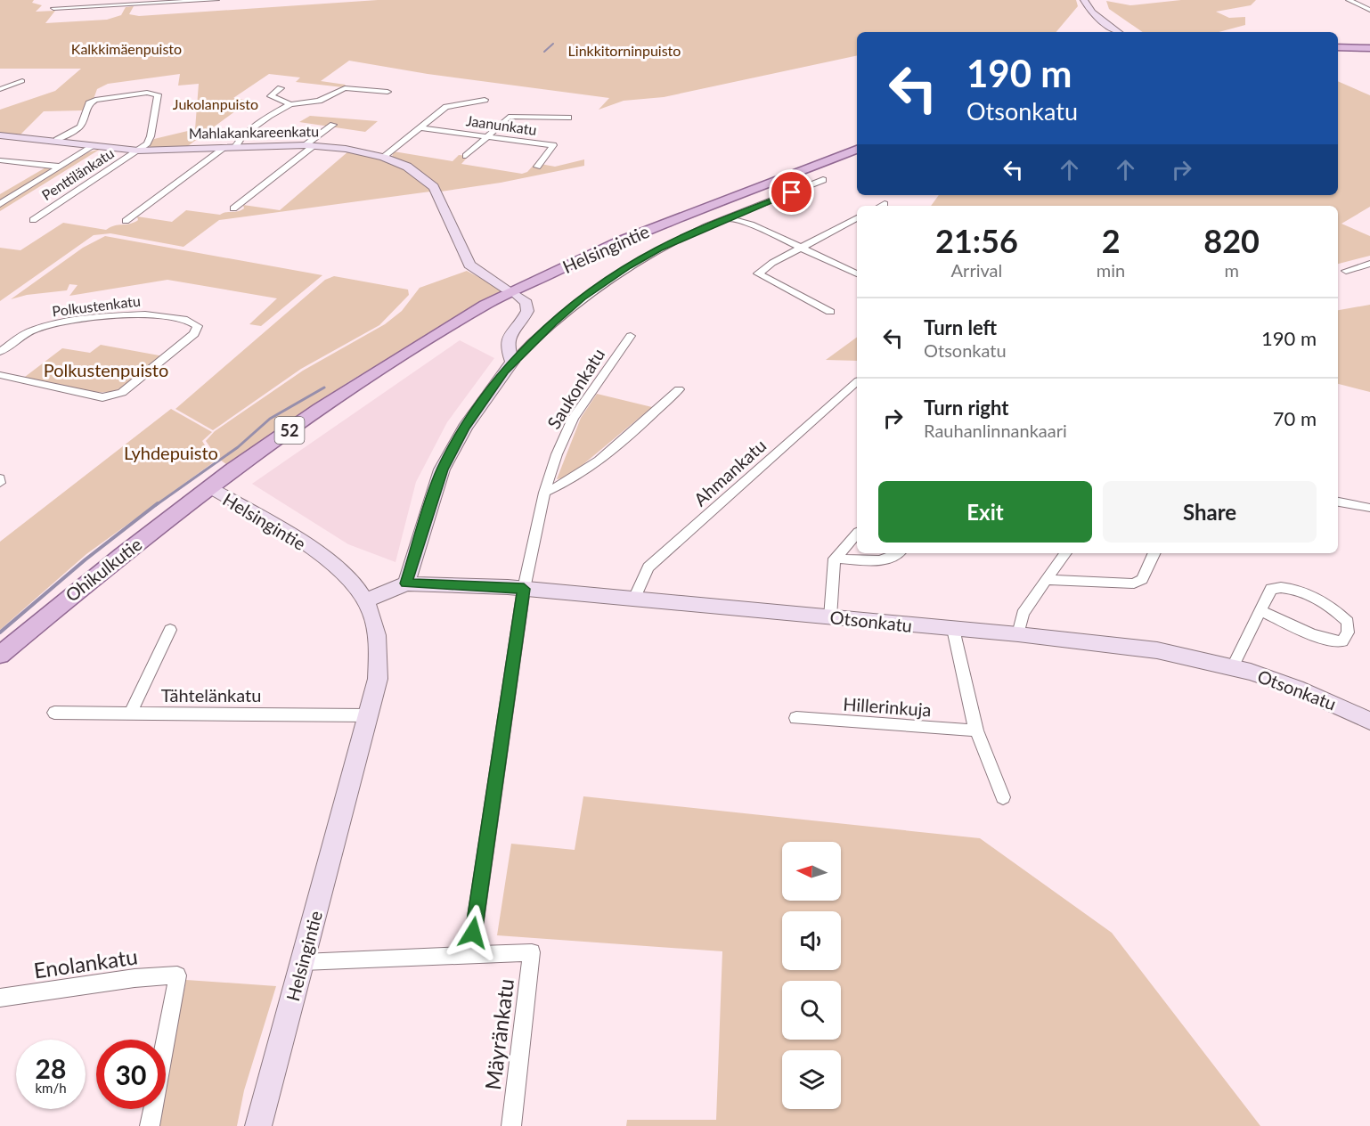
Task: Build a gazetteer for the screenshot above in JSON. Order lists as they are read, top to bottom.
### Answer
{
  "streets": {
    "main road": ["Helsingintie", "52", "Ohikulkutie"],
    "street": [
      "Jaanunkatu",
      "Mahlakankareenkatu",
      "Penttilänkatu",
      "Polkustenkatu",
      "Saukonkatu",
      "Ahmankatu",
      "Otsonkatu",
      "Tähtelänkatu",
      "Hillerinkuja",
      "Enolankatu",
      "Mäyränkatu"
    ]
  },
  "crossings": [
    ["Mahlakankareenkatu", "Penttilänkatu"],
    ["Helsingintie", "Ohikulkutie"],
    ["Helsingintie", "Otsonkatu"],
    ["Helsingintie", "Tähtelänkatu"],
    ["Helsingintie", "Mäyränkatu"],
    ["Saukonkatu", "Otsonkatu"],
    ["Saukonkatu", "Mäyränkatu"],
    ["Ahmankatu", "Otsonkatu"]
  ],
  "parks": [
    "Kalkkimäenpuisto",
    "Linkkitorninpuisto",
    "Jukolanpuisto",
    "Polkustenpuisto",
    "Lyhdepuisto"
  ],
  "north": "left",
  "page": {
    "turn": ["190 m", "Otsonkatu"],
    "eta": [
      "21:56",
      "Arrival",
      "2",
      "min",
      "820",
      "m"
    ],
    "list": [
      {
        "name": "Turn left",
        "note": "Otsonkatu",
        "value": "190 m"
      },
      {
        "name": "Turn right",
        "note": "Rauhanlinnankaari",
        "value": "70 m"
      }
    ],
    "buttons": ["Exit", "Share"],
    "speed": "28 km/h",
    "limit": "30"
  }
}
